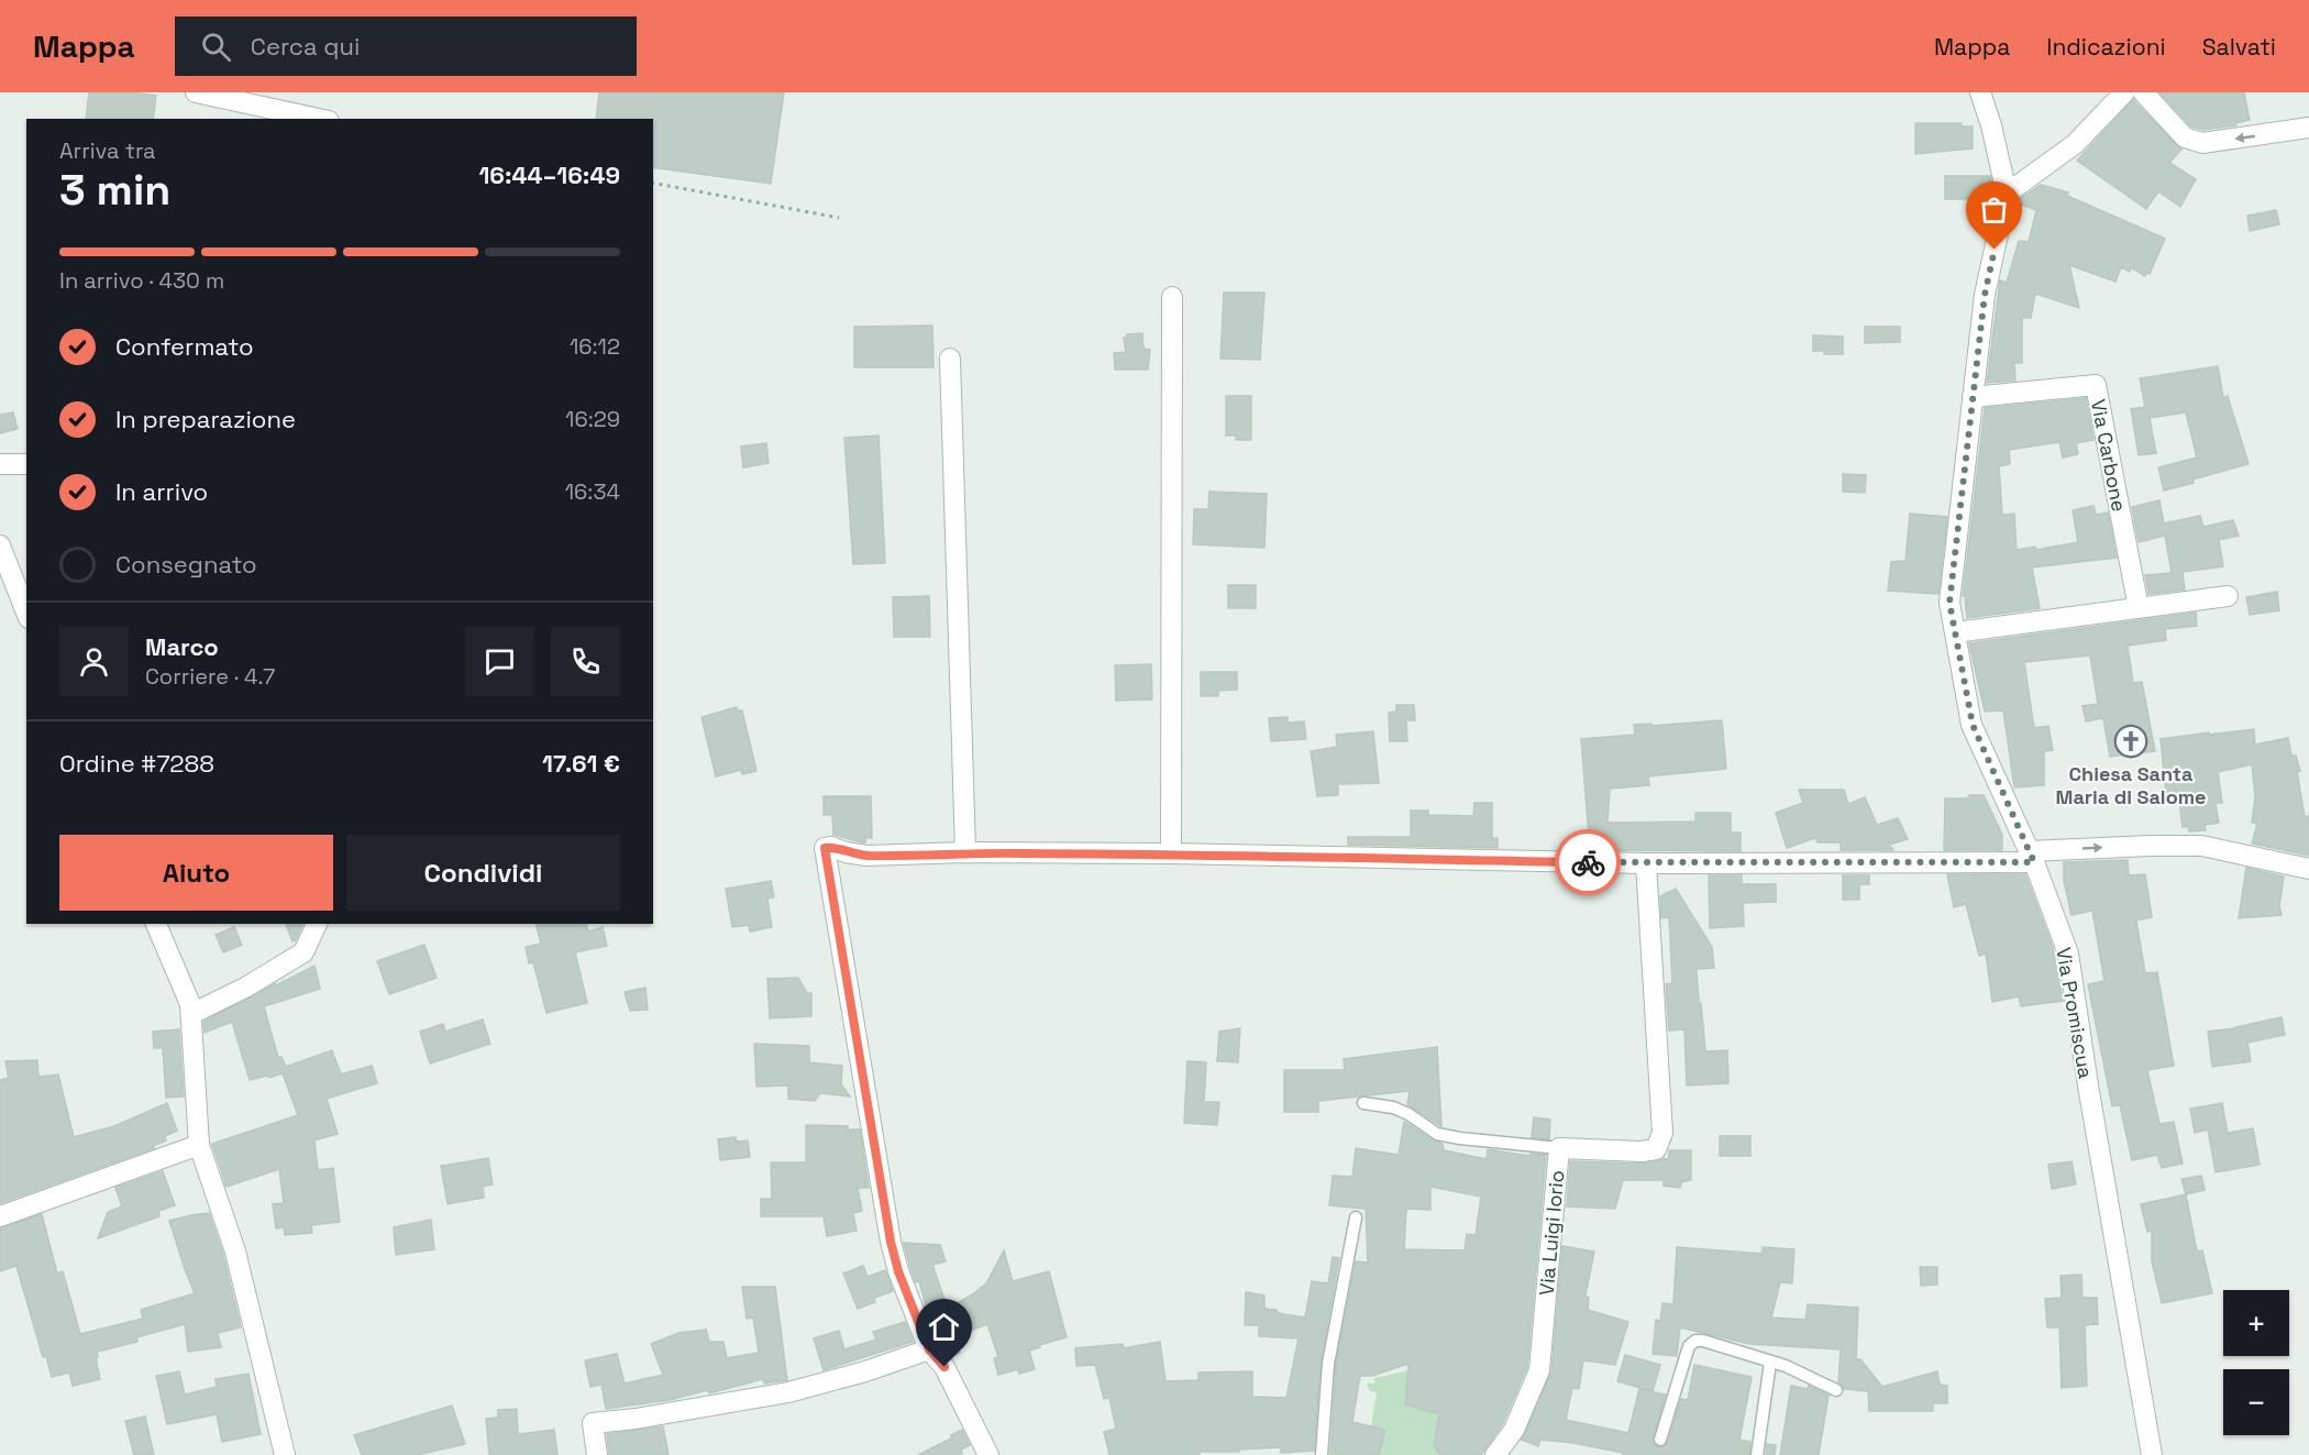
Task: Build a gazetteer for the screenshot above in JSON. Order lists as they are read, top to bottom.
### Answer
{
  "streets": {
    "street": ["Via Carbone", "Via Promiscua", "Via Luigi Iorio"]
  },
  "crossings": [
    ["Via Carbone", "Via Promiscua"]
  ],
  "places": {
    "church": ["Chiesa Santa Maria di Salome"]
  },
  "page": {
    "header": "Mappa",
    "search": "Cerca qui",
    "nav": ["Mappa", "Indicazioni", "Salvati"],
    "heading": ["3 min", "Arriva tra", "16:44–16:49"],
    "panel": [
      "Marco",
      "Corriere · 4.7",
      "Ordine #7288",
      "17.61 €"
    ],
    "bar": "In arrivo · 430 m",
    "list": [
      ["Confermato", "16:12"],
      ["In preparazione", "16:29"],
      ["In arrivo", "16:34"],
      "Consegnato"
    ],
    "buttons": ["Aiuto", "Condividi"],
    "map_buttons": ["+", "−"]
  }
}
